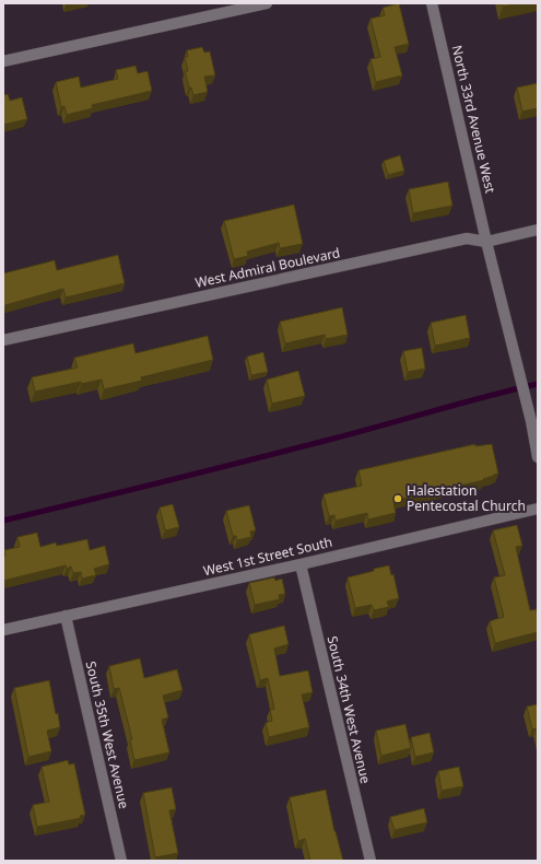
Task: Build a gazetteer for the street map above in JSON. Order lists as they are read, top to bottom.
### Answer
{
  "streets": {
    "street": [
      "North 33rd Avenue West",
      "West Admiral Boulevard",
      "West 1st Street South",
      "South 34th West Avenue",
      "South 35th West Avenue"
    ]
  },
  "crossings": [
    ["North 33rd Avenue West", "West Admiral Boulevard"],
    ["West 1st Street South", "South 34th West Avenue"],
    ["West 1st Street South", "South 35th West Avenue"]
  ],
  "places": ["Halestation Pentecostal Church"]
}
